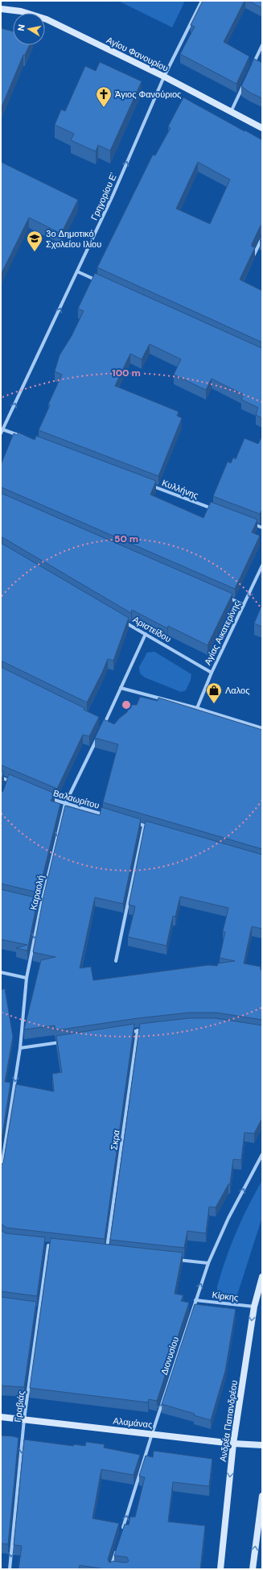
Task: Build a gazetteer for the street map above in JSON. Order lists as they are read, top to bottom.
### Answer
{
  "streets": {
    "street": [
      "Αγίου Φανουρίου",
      "Γρηγορίου Ε'",
      "Κυλλήνης",
      "Αριστείδου",
      "Αγίας Αικατερίνης",
      "Βαλαωρίτου",
      "Καραολή",
      "Σκρα",
      "Κίρκης",
      "Διονυσίου",
      "Γραβιάς",
      "Ανδρέα Παπανδρέου",
      "Αλαμάνας"
    ]
  },
  "crossings": [
    ["Αγίου Φανουρίου", "Γρηγορίου Ε'"],
    ["Αριστείδου", "Αγίας Αικατερίνης"],
    ["Βαλαωρίτου", "Καραολή"],
    ["Κίρκης", "Διονυσίου"],
    ["Κίρκης", "Ανδρέα Παπανδρέου"],
    ["Διονυσίου", "Αλαμάνας"],
    ["Γραβιάς", "Αλαμάνας"],
    ["Ανδρέα Παπανδρέου", "Αλαμάνας"]
  ],
  "one_way": [
    "Γρηγορίου Ε'",
    "Καραολή",
    "Διονυσίου",
    "Γραβιάς",
    "Ανδρέα Παπανδρέου"
  ],
  "places": {
    "church": ["Άγιος Φανούριος"],
    "school or university": ["3ο Δημοτικό Σχολείου Ιλίου"],
    "shop": ["Λαλος"]
  },
  "north": "left",
  "rings": ["100 m", "50 m"]
}
